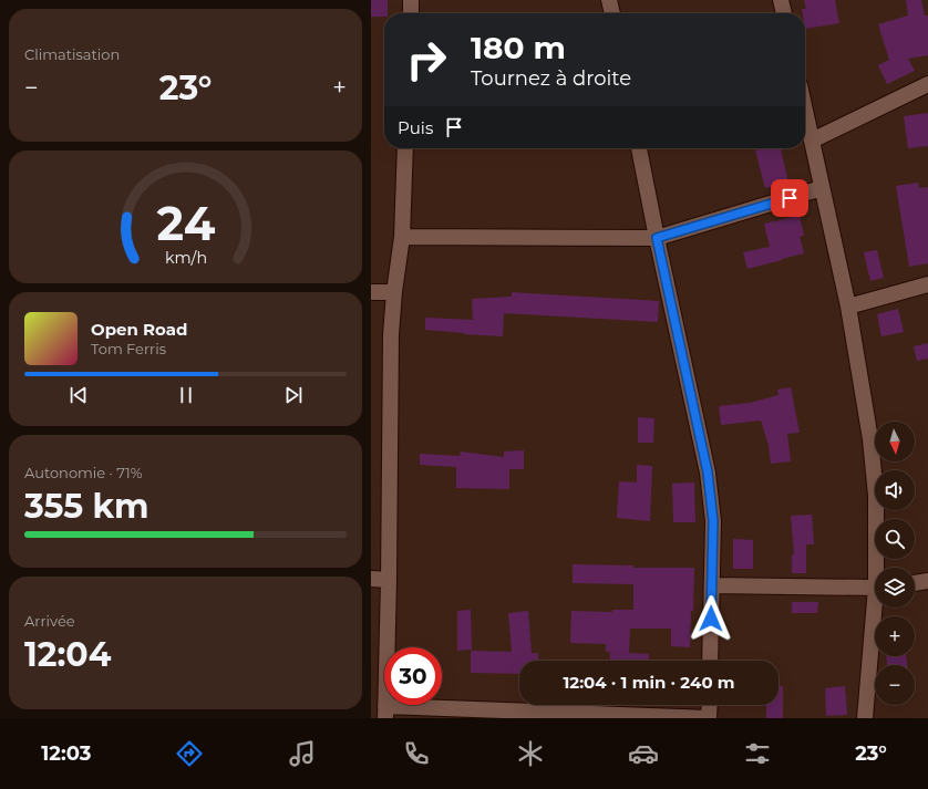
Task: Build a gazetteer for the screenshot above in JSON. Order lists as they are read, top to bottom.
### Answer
{
  "north": "bottom",
  "page": {
    "tile": [
      "Climatisation",
      ["Autonomie · 71%", "355 km"],
      ["Arrivée", "12:04"]
    ],
    "turn": ["180 m", "Tournez à droite"],
    "heat": ["−", "23°", "+"],
    "then": "Puis",
    "song": ["Open Road", "Tom Ferris"],
    "map_buttons": ["+", "−"],
    "limit": "30",
    "trip": "12:04 · 1 min · 240 m",
    "tabs": ["12:03", "23°"],
    "gauge": ["24", "km/h"]
  }
}
